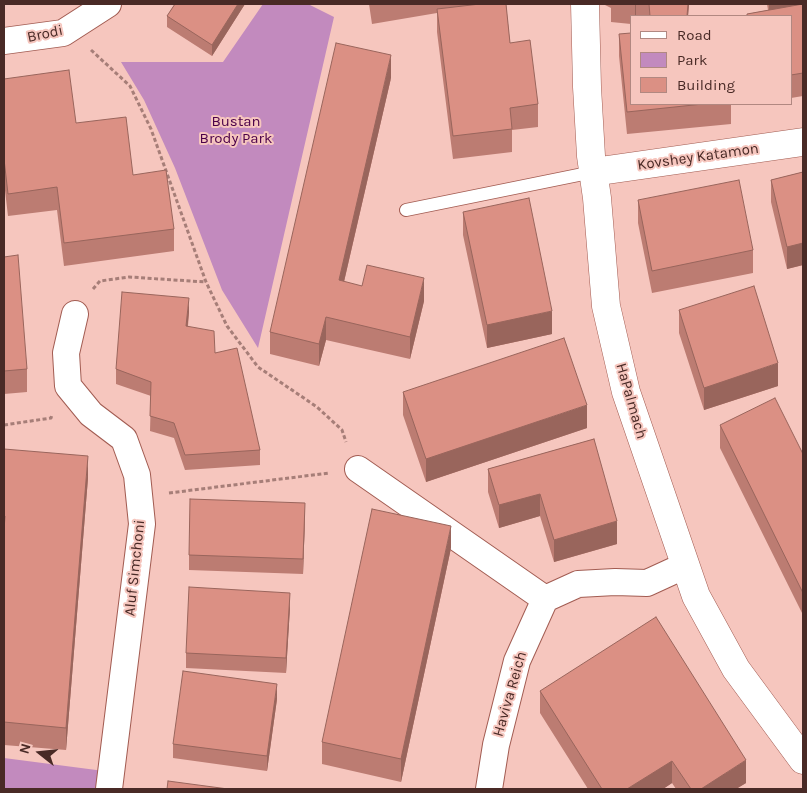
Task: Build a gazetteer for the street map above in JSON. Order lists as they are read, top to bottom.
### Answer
{
  "streets": {
    "street": [
      "Brodi",
      "Kovshey Katamon",
      "HaPalmach",
      "Aluf Simchoni",
      "Haviva Reich"
    ]
  },
  "crossings": [
    ["Kovshey Katamon", "HaPalmach"]
  ],
  "parks": ["Bustan Brody Park"],
  "legend": ["Road", "Park", "Building"],
  "north": "left"
}
